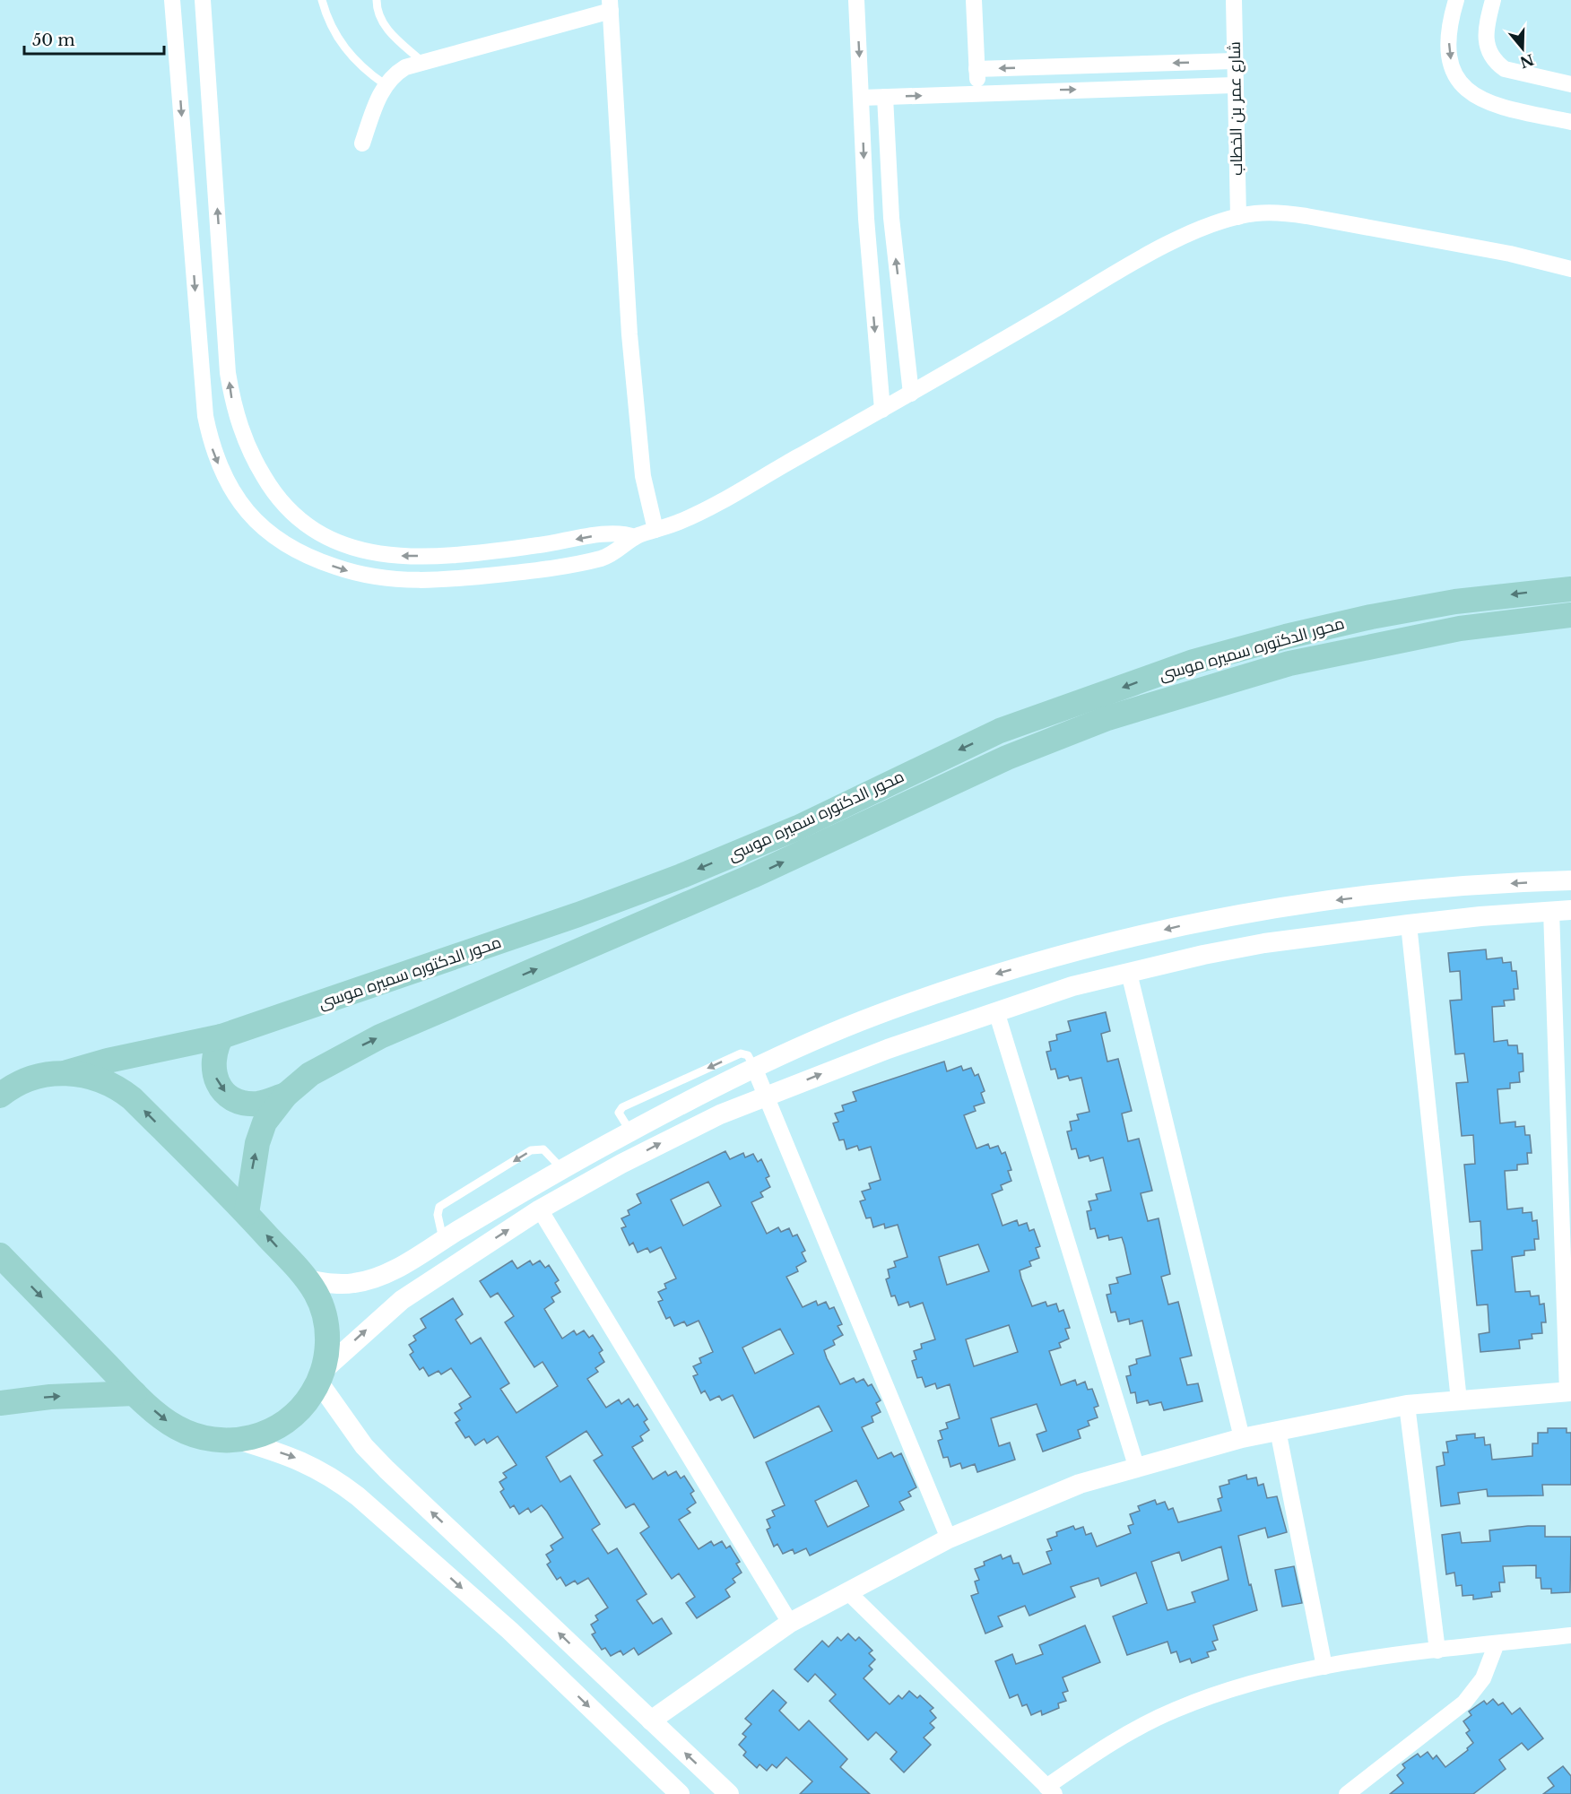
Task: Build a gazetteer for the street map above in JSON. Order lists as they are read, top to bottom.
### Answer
{
  "streets": {
    "main road": ["محور الدكتوره سميره موسى"],
    "street": ["شارع عمر بن الخطاب"]
  },
  "scale_bar": "50 m",
  "north": "bottom"
}
